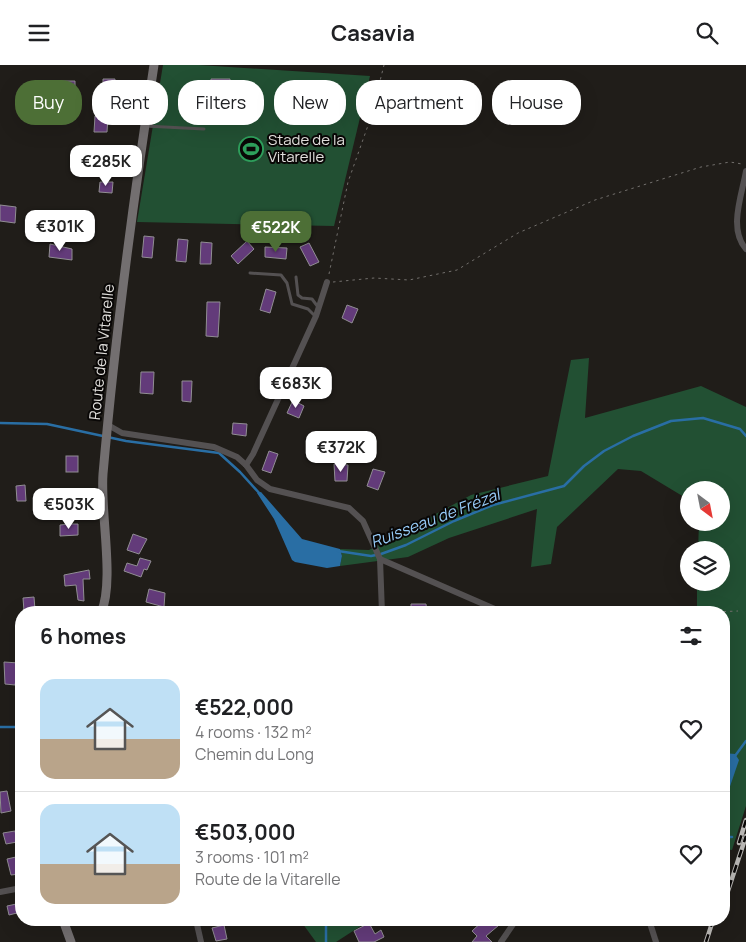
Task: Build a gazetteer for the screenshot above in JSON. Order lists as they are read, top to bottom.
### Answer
{
  "streets": {
    "street": ["Route de la Vitarelle"]
  },
  "water": ["Ruisseau de Frézal"],
  "places": {
    "sports": ["Stade de la Vitarelle"]
  },
  "north": "bottom right",
  "page": {
    "header": "Casavia",
    "chip": [
      "Buy",
      "Rent",
      "Filters",
      "New",
      "Apartment",
      "House"
    ],
    "price": [
      "€285K",
      "€301K",
      "€522K",
      "€683K",
      "€372K",
      "€503K"
    ],
    "heading": "6 homes",
    "list": [
      {
        "name": "€522,000",
        "note": "4 rooms · 132 m² · Chemin du Long"
      },
      {
        "name": "€503,000",
        "note": "3 rooms · 101 m² · Route de la Vitarelle"
      }
    ]
  }
}
